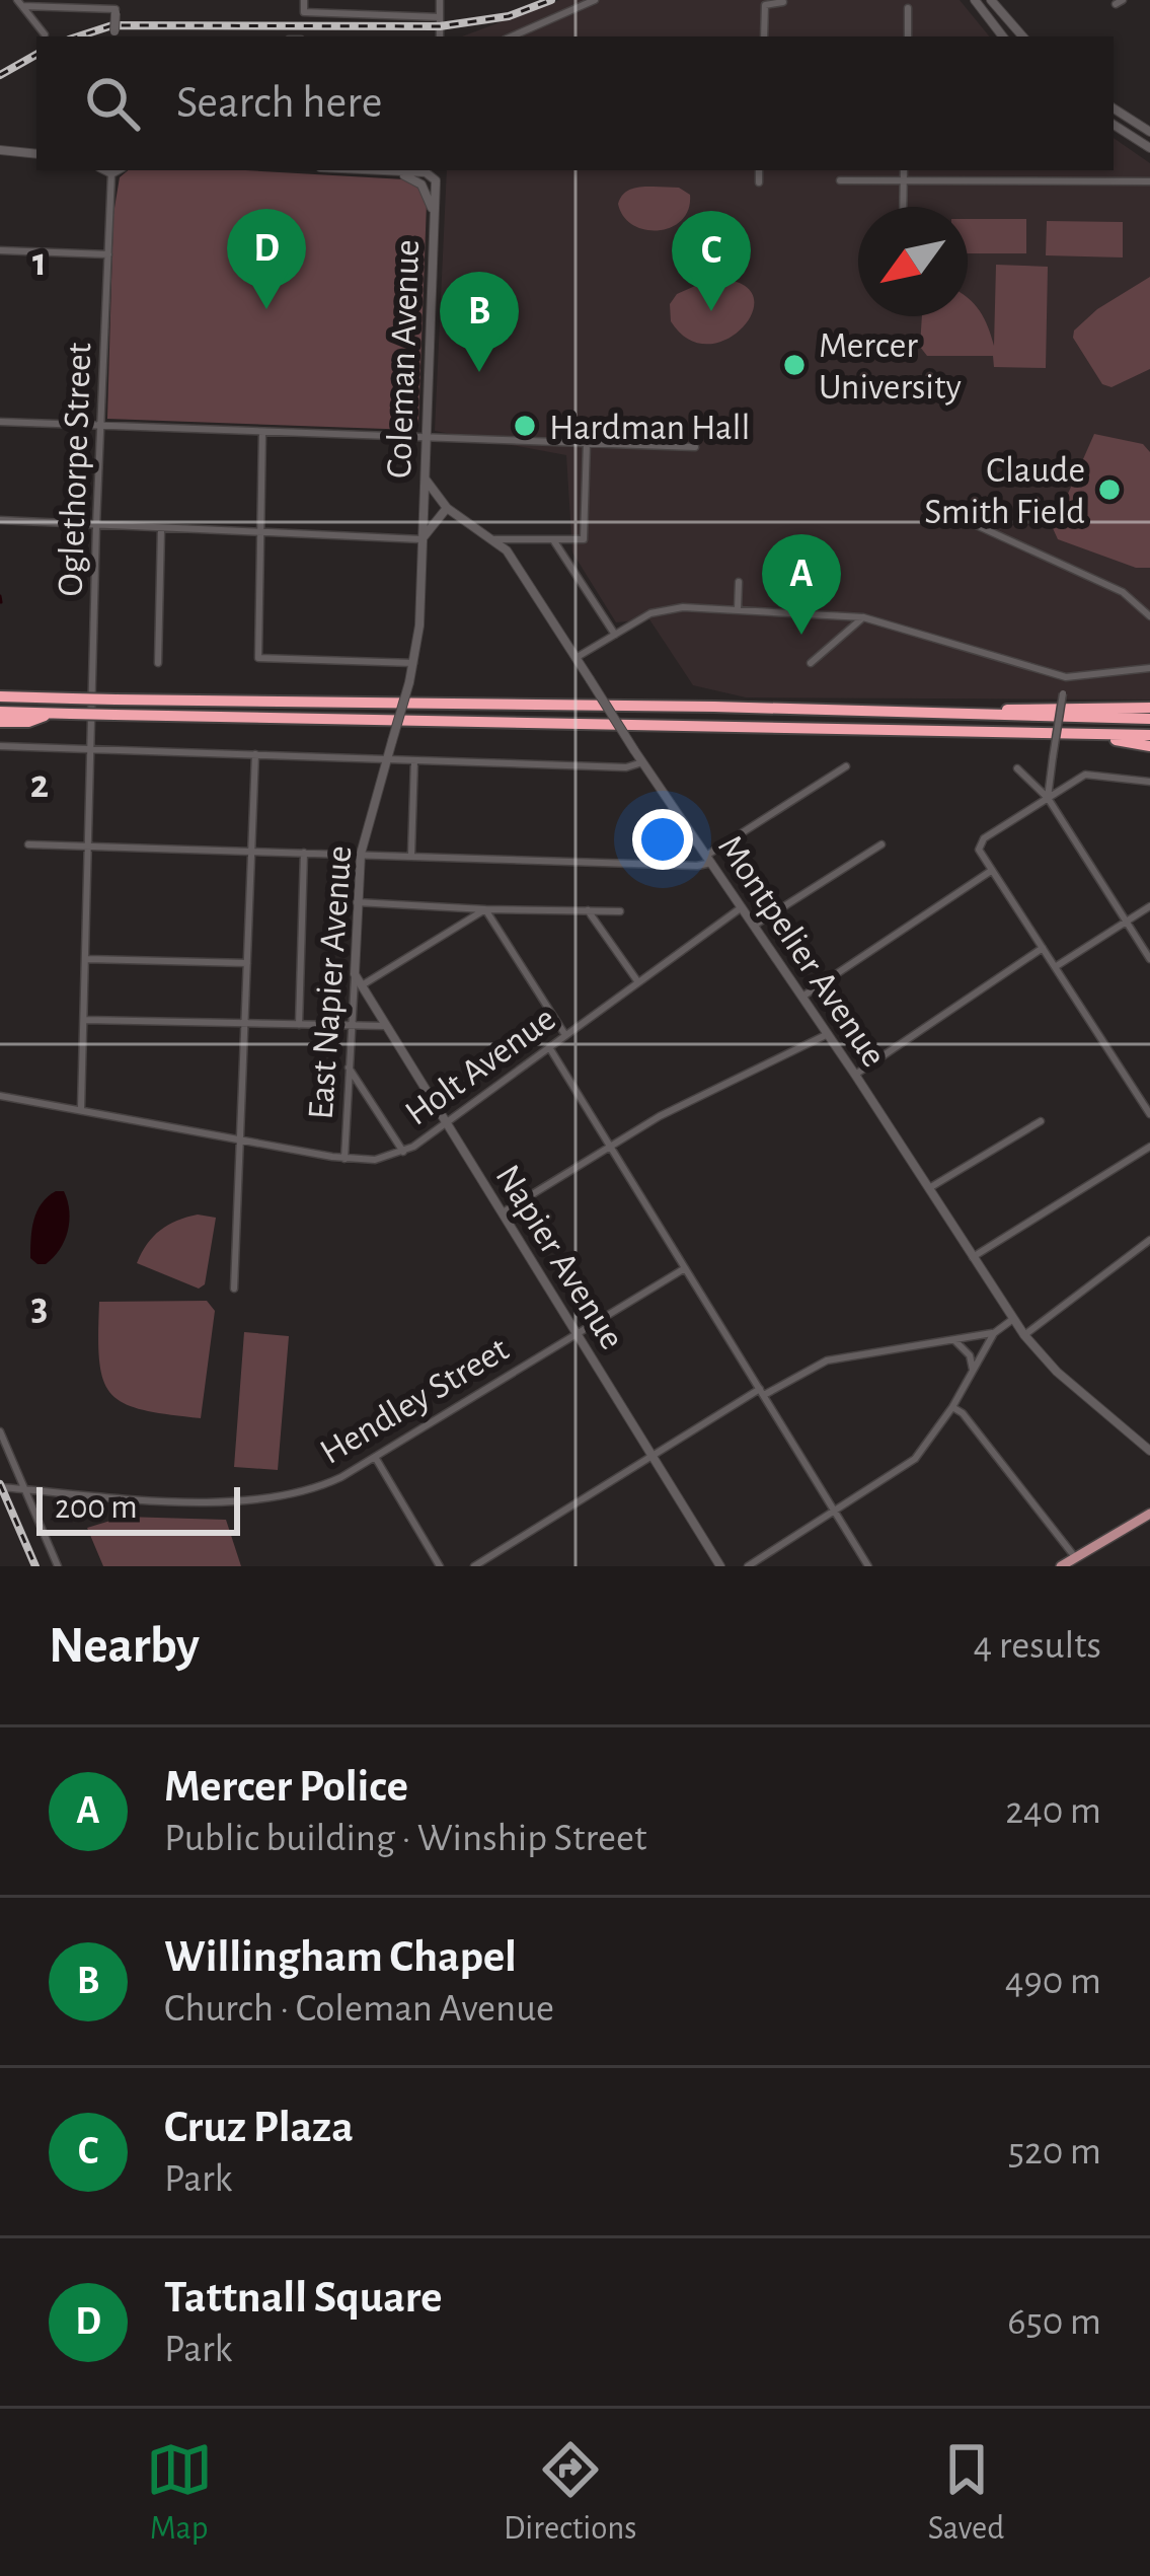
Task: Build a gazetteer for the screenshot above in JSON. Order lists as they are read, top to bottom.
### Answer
{
  "streets": {
    "street": [
      "Coleman Avenue",
      "Oglethorpe Street",
      "Montpelier Avenue",
      "East Napier Avenue",
      "Holt Avenue",
      "Napier Avenue",
      "Hendley Street"
    ]
  },
  "crossings": [
    ["Coleman Avenue", "Montpelier Avenue"],
    ["Coleman Avenue", "East Napier Avenue"],
    ["Oglethorpe Street", "Holt Avenue"],
    ["Montpelier Avenue", "Holt Avenue"],
    ["East Napier Avenue", "Holt Avenue"],
    ["East Napier Avenue", "Napier Avenue"],
    ["Holt Avenue", "Napier Avenue"],
    ["Napier Avenue", "Hendley Street"]
  ],
  "places": ["Mercer University", "Hardman Hall", "Claude Smith Field"],
  "scale_bar": "200 m",
  "north": "bottom left",
  "page": {
    "search": "Search here",
    "pins": [
      "D",
      "C",
      "B",
      "A"
    ],
    "scale": "200 m",
    "heading": ["Nearby", "4 results"],
    "list": [
      {
        "mark": "A",
        "name": "Mercer Police",
        "note": "Public building · Winship Street",
        "value": "240 m"
      },
      {
        "mark": "B",
        "name": "Willingham Chapel",
        "note": "Church · Coleman Avenue",
        "value": "490 m"
      },
      {
        "mark": "C",
        "name": "Cruz Plaza",
        "note": "Park",
        "value": "520 m"
      },
      {
        "mark": "D",
        "name": "Tattnall Square",
        "note": "Park",
        "value": "650 m"
      }
    ],
    "nav": ["Map", "Directions", "Saved"]
  },
  "grid": {
    "rows": ["1", "2", "3"]
  }
}
